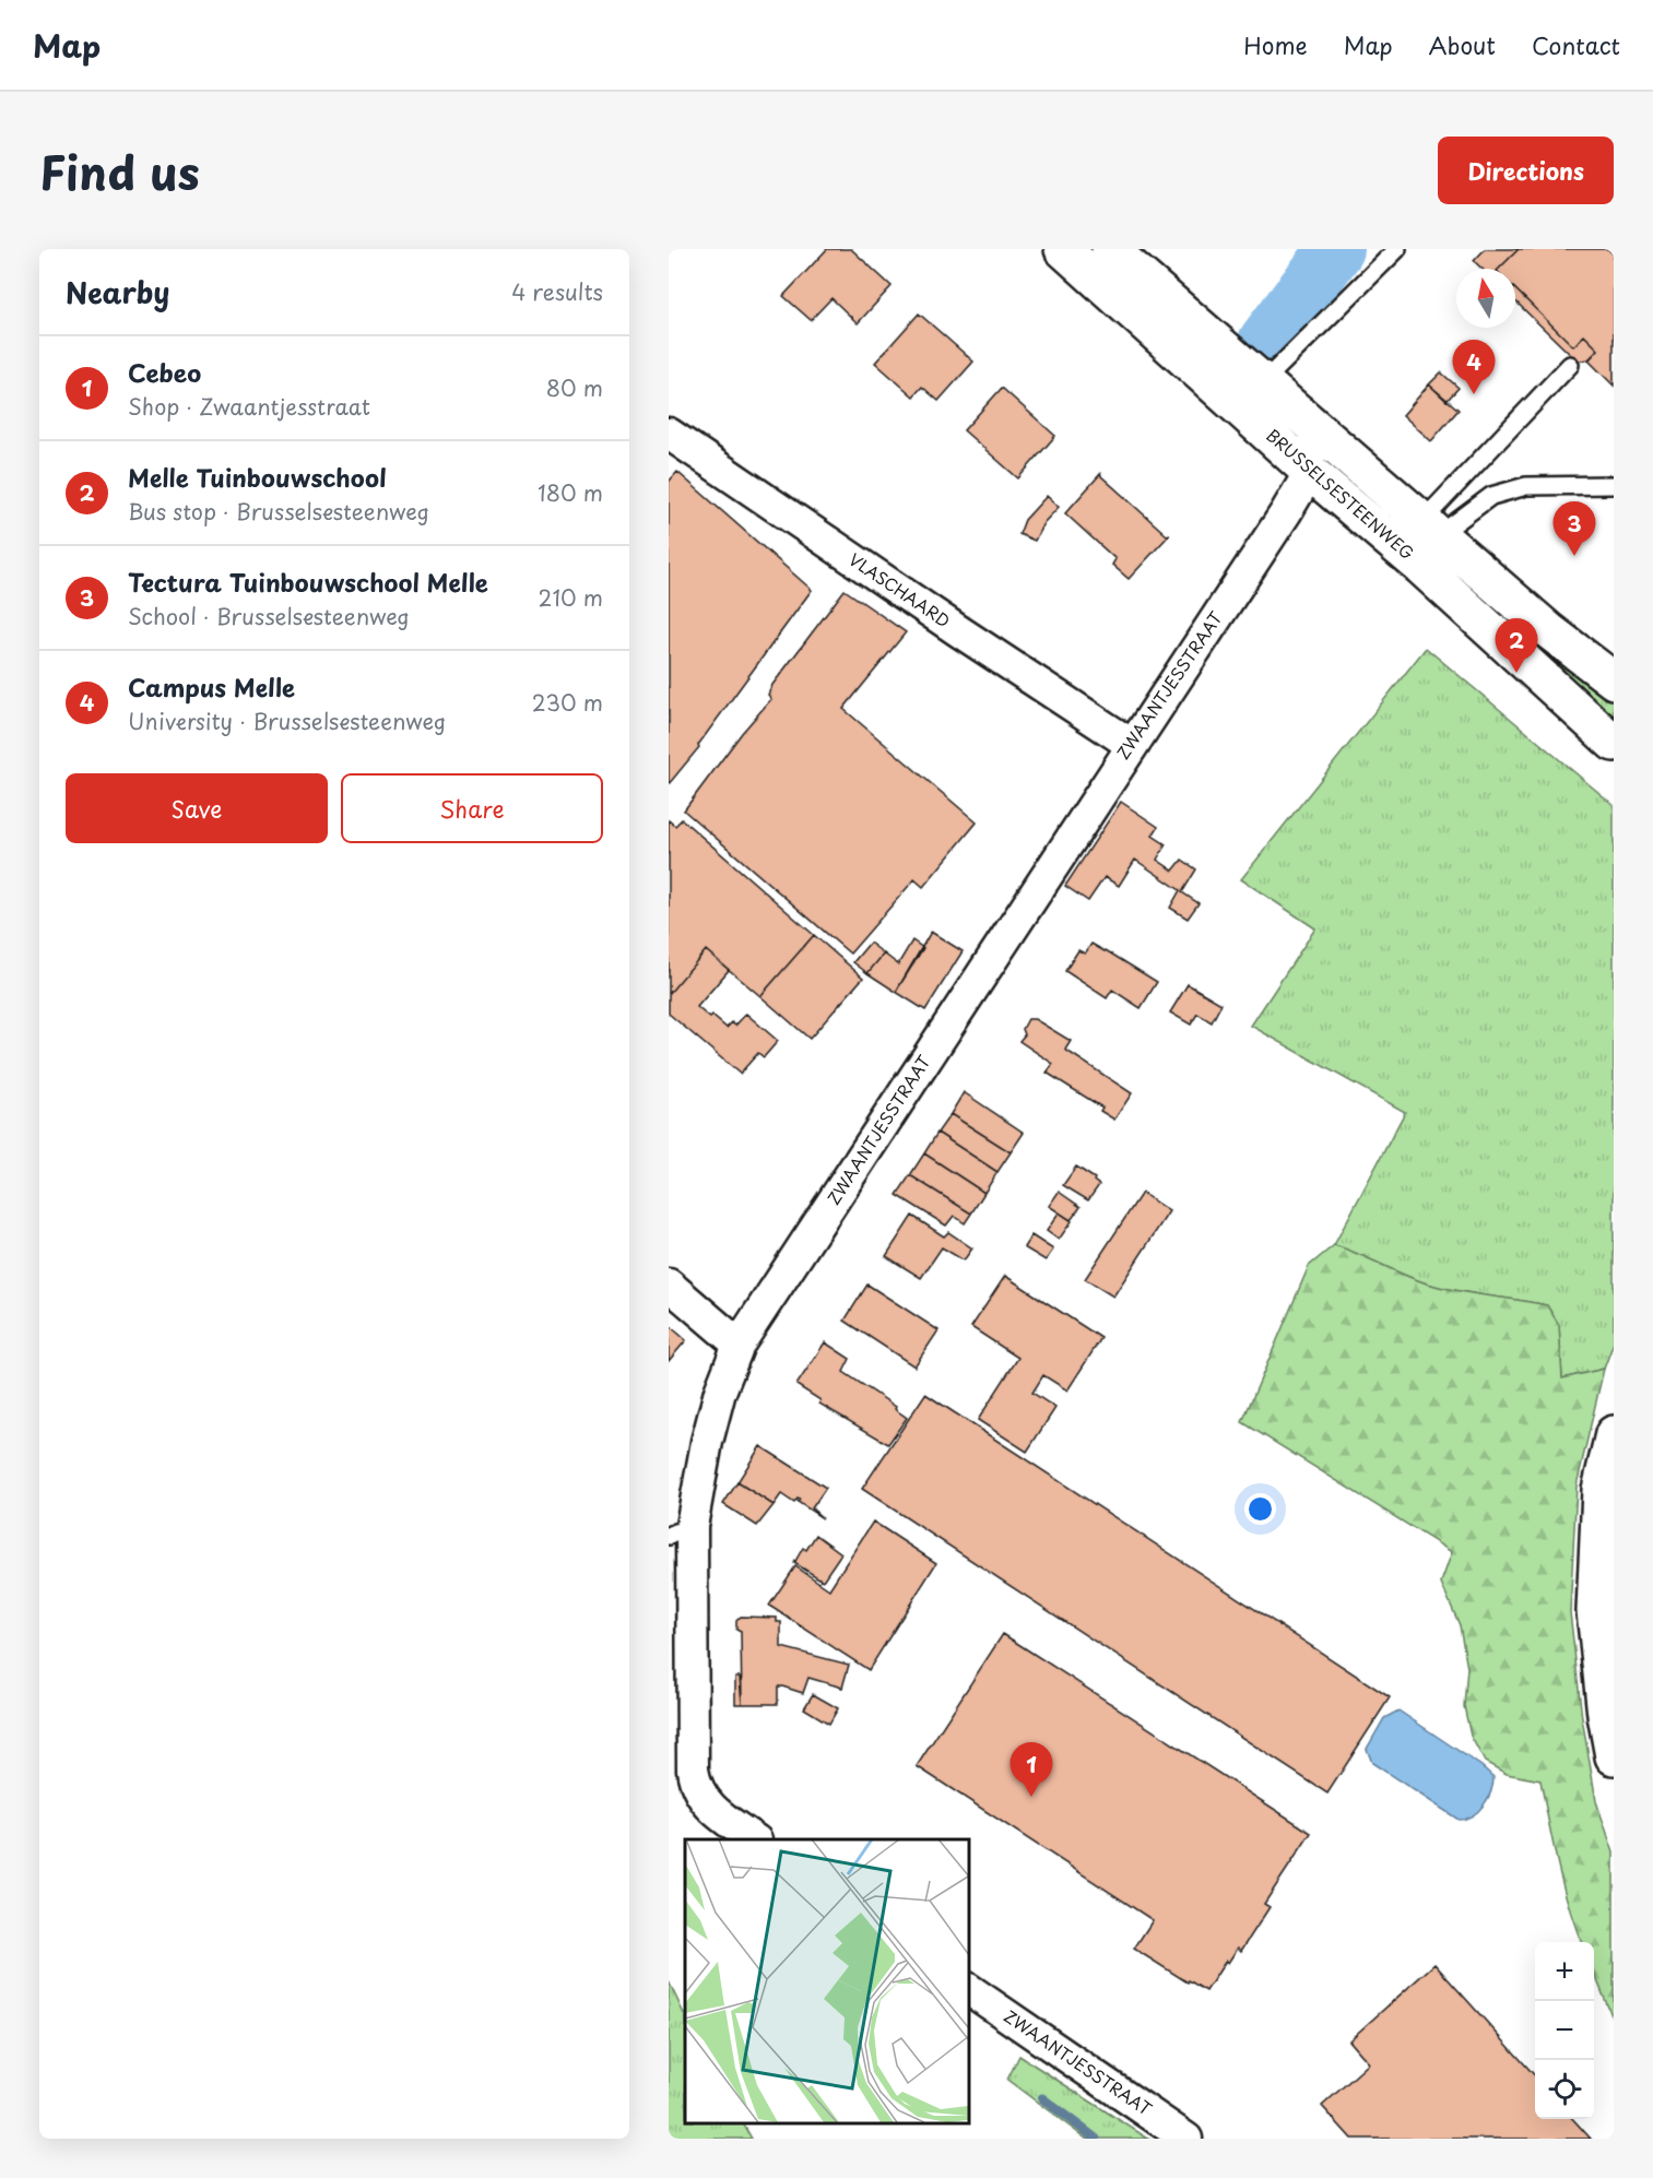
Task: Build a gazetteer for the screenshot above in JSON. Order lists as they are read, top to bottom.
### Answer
{
  "streets": {
    "main road": ["BRUSSELSESTEENWEG"],
    "street": ["VLASCHAARD", "ZWAANTJESSTRAAT"]
  },
  "crossings": [
    ["BRUSSELSESTEENWEG", "ZWAANTJESSTRAAT"],
    ["VLASCHAARD", "ZWAANTJESSTRAAT"]
  ],
  "north": "top",
  "page": {
    "header": "Map",
    "nav": [
      "Home",
      "Map",
      "About",
      "Contact"
    ],
    "title": "Find us",
    "buttons": [
      "Directions",
      ["Save", "Share"]
    ],
    "heading": ["Nearby", "4 results"],
    "list": [
      {
        "mark": "1",
        "name": "Cebeo",
        "note": "Shop · Zwaantjesstraat",
        "value": "80 m"
      },
      {
        "mark": "2",
        "name": "Melle Tuinbouwschool",
        "note": "Bus stop · Brusselsesteenweg",
        "value": "180 m"
      },
      {
        "mark": "3",
        "name": "Tectura Tuinbouwschool Melle",
        "note": "School · Brusselsesteenweg",
        "value": "210 m"
      },
      {
        "mark": "4",
        "name": "Campus Melle",
        "note": "University · Brusselsesteenweg",
        "value": "230 m"
      }
    ],
    "pins": [
      "4",
      "3",
      "2",
      "1"
    ],
    "map_buttons": ["+", "−"]
  }
}
